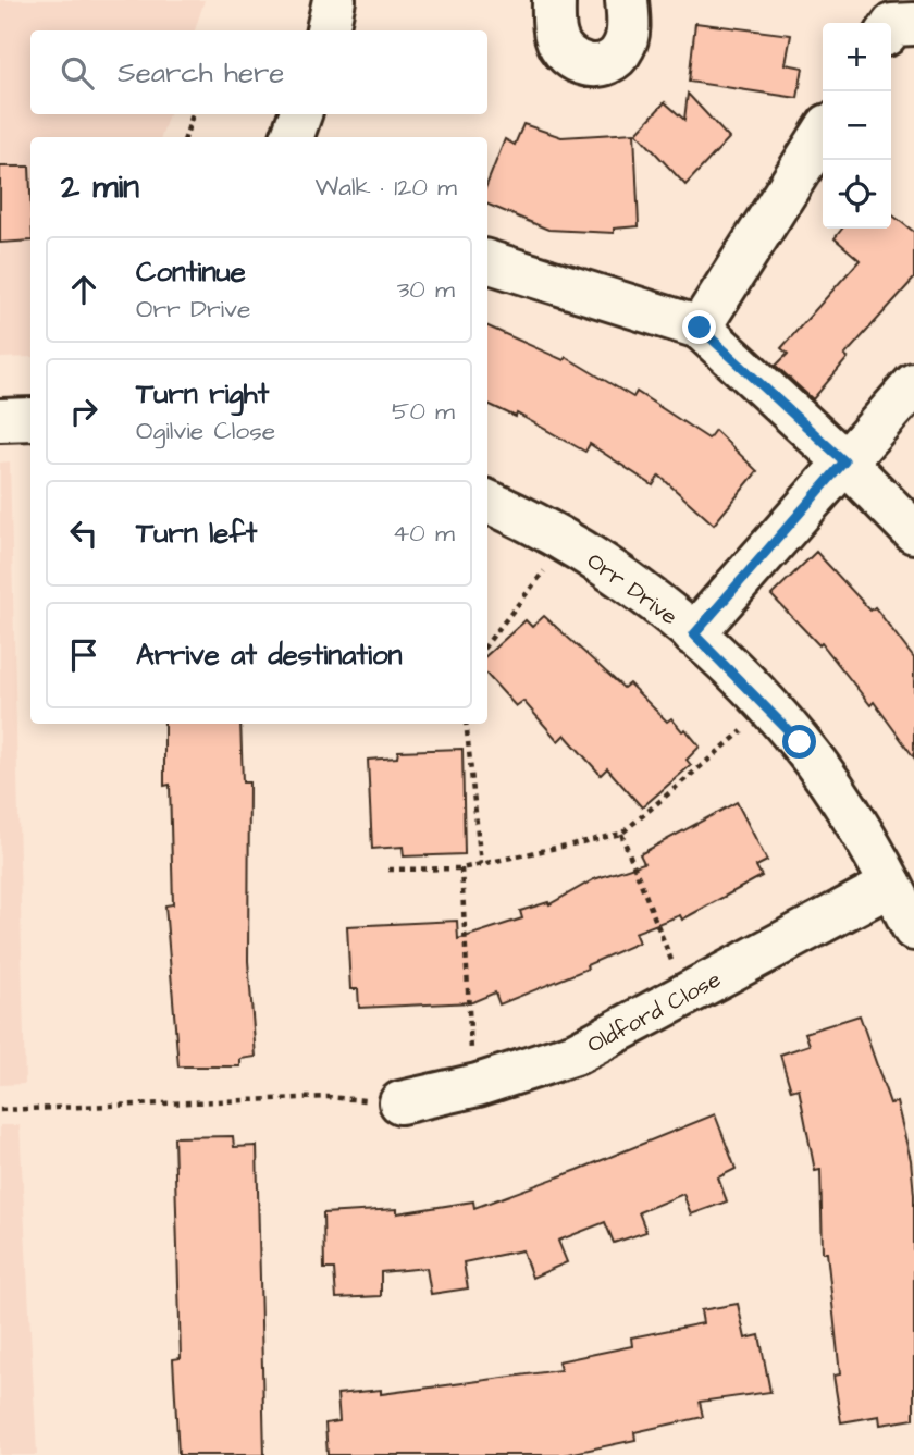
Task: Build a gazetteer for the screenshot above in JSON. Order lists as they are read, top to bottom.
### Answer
{
  "streets": {
    "street": ["Orr Drive", "Oldford Close"]
  },
  "crossings": [
    ["Orr Drive", "Oldford Close"]
  ],
  "page": {
    "map_buttons": ["+", "−"],
    "search": "Search here",
    "heading": ["2 min", "Walk · 120 m"],
    "list": [
      ["Continue", "Orr Drive", "30 m"],
      ["Turn right", "Ogilvie Close", "50 m"],
      ["Turn left", "40 m"],
      "Arrive at destination"
    ]
  }
}
